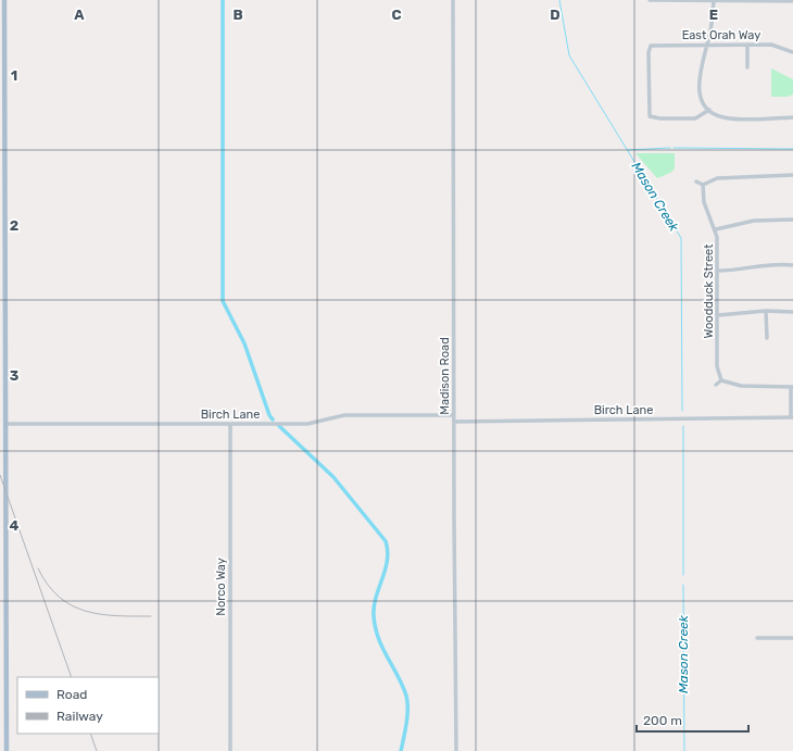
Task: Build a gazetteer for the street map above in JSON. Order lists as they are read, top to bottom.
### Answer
{
  "streets": {
    "street": [
      "East Orah Way",
      "Woodduck Street",
      "Madison Road",
      "Birch Lane",
      "Norco Way"
    ]
  },
  "crossings": [
    ["Madison Road", "Birch Lane"],
    ["Birch Lane", "Norco Way"]
  ],
  "water": ["Mason Creek"],
  "legend": ["Road", "Railway"],
  "scale_bar": "200 m",
  "grid": {
    "columns": [
      "A",
      "B",
      "C",
      "D",
      "E"
    ],
    "rows": [
      "1",
      "2",
      "3",
      "4"
    ]
  }
}
